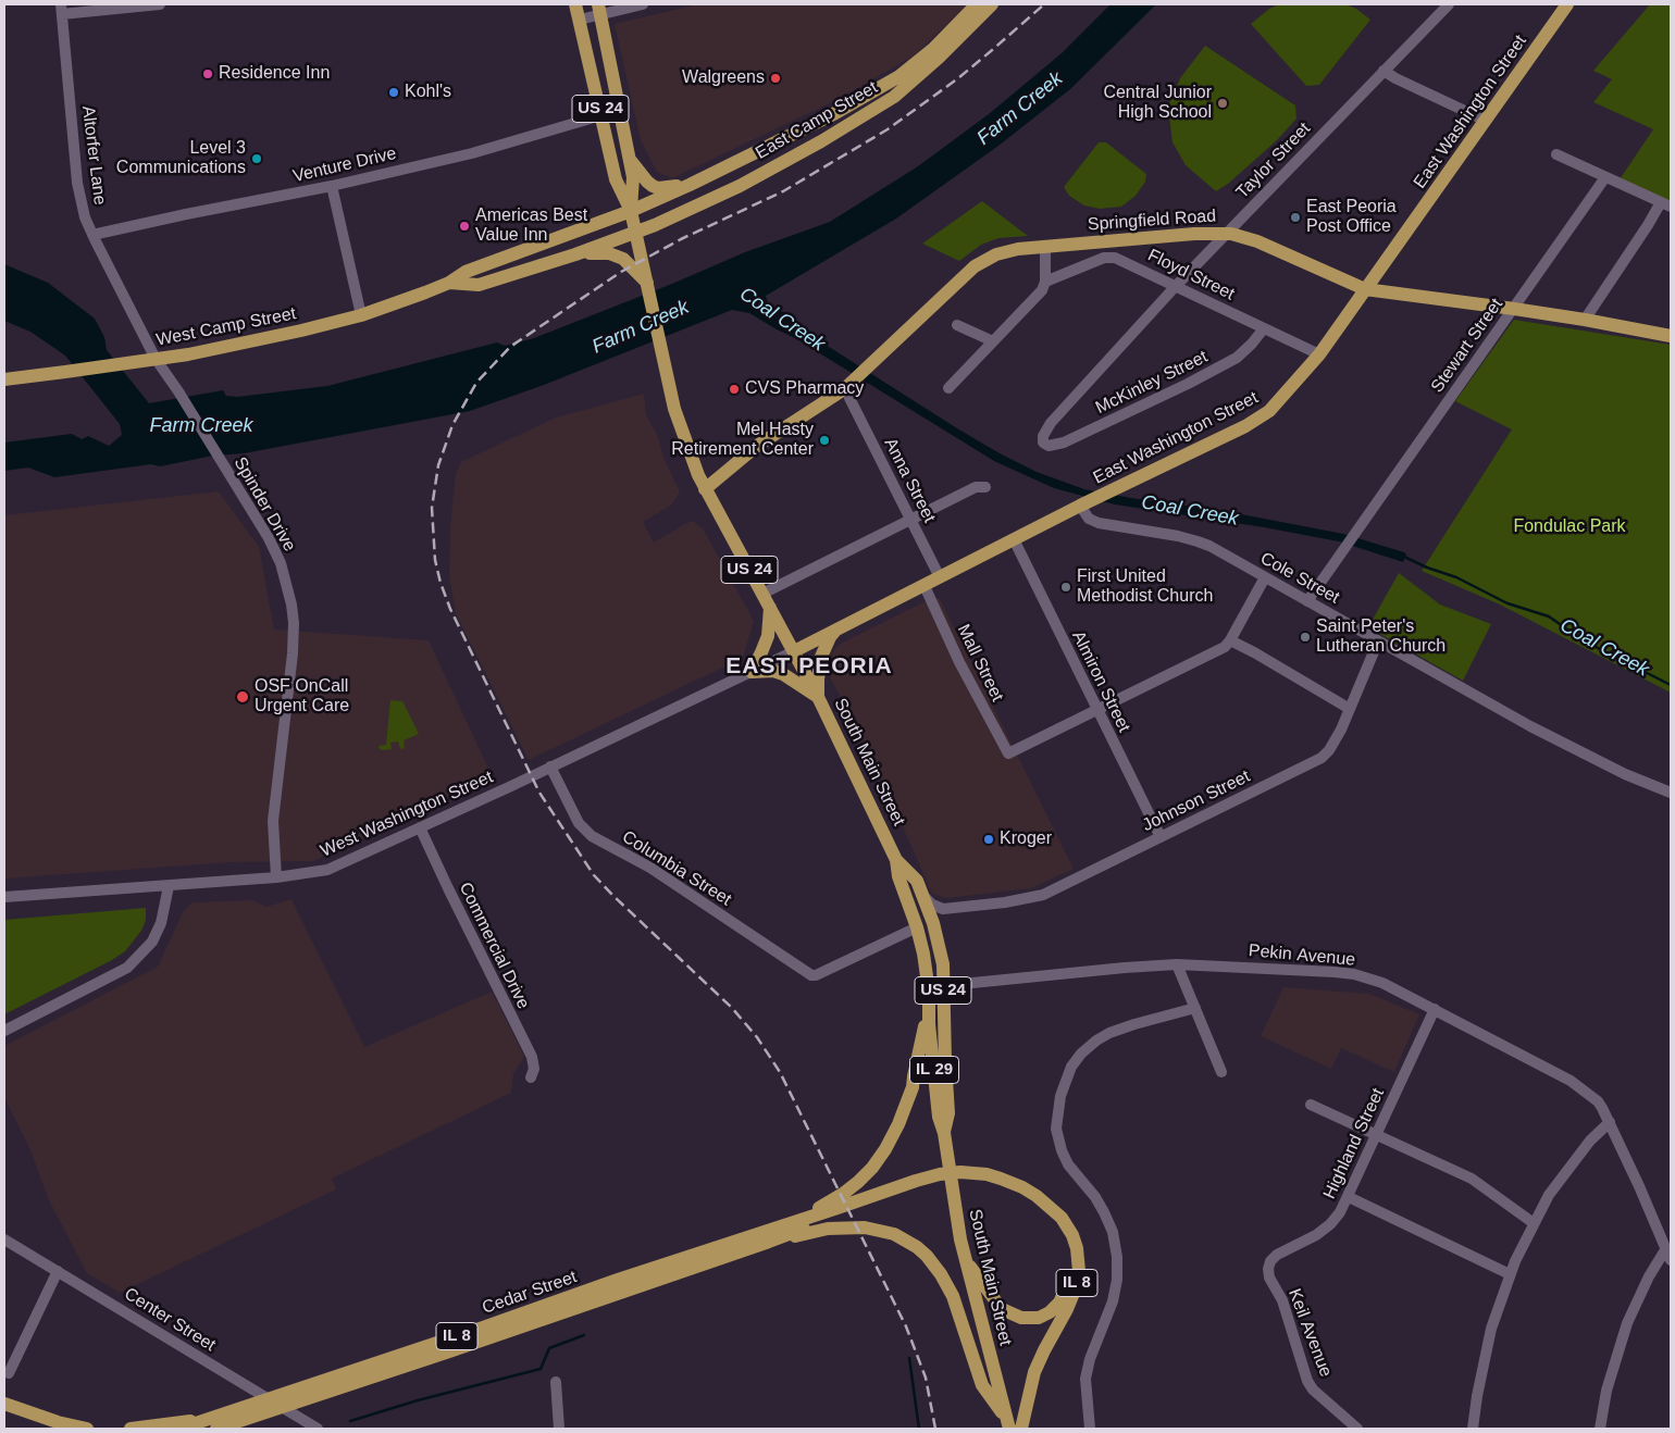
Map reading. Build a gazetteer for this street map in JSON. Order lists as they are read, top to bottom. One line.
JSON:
{"streets":{"main road":["US 24","East Washington Street","East Camp Street","Springfield Road","West Camp Street","South Main Street","IL 29","IL 8","Cedar Street"],"street":["Altorfer Lane","Taylor Street","Venture Drive","Floyd Street","Stewart Street","McKinley Street","Anna Street","Spinder Drive","Cole Street","Mall Street","Almiron Street","Johnson Street","West Washington Street","Columbia Street","Commercial Drive","Pekin Avenue","Highland Street","Center Street","Keil Avenue"]},"crossings":[["US 24","East Washington Street"],["US 24","East Camp Street"],["US 24","Venture Drive"],["US 24","Springfield Road"],["US 24","West Camp Street"],["US 24","South Main Street"],["US 24","West Washington Street"],["East Washington Street","Springfield Road"],["East Washington Street","Floyd Street"],["East Washington Street","Anna Street"],["East Washington Street","Cole Street"],["East Washington Street","Mall Street"],["East Washington Street","Almiron Street"],["East Washington Street","South Main Street"],["East Washington Street","West Washington Street"],["East Camp Street","West Camp Street"],["Altorfer Lane","Venture Drive"],["Altorfer Lane","West Camp Street"],["Altorfer Lane","Spinder Drive"],["Taylor Street","Springfield Road"],["Taylor Street","Floyd Street"],["Taylor Street","McKinley Street"],["Springfield Road","Stewart Street"],["Floyd Street","McKinley Street"],["West Camp Street","Spinder Drive"],["Stewart Street","Cole Street"],["Spinder Drive","West Washington Street"],["Cole Street","Johnson Street"],["Mall Street","Almiron Street"],["Almiron Street","Johnson Street"],["South Main Street","Johnson Street"],["South Main Street","West Washington Street"],["South Main Street","Columbia Street"],["South Main Street","Pekin Avenue"],["South Main Street","IL 8"],["West Washington Street","Columbia Street"],["West Washington Street","Commercial Drive"],["Pekin Avenue","Highland Street"],["Highland Street","Keil Avenue"],["IL 8","Cedar Street"]],"districts":["EAST PEORIA"],"water":["Farm Creek","Coal Creek"],"parks":["Fondulac Park"],"places":["Residence Inn","Walgreens","Kohl's","Central Junior High School","Level 3 Communications","East Peoria Post Office","Americas Best Value Inn","CVS Pharmacy","Mel Hasty Retirement Center","First United Methodist Church","Saint Peter's Lutheran Church","OSF OnCall Urgent Care","Kroger"]}
